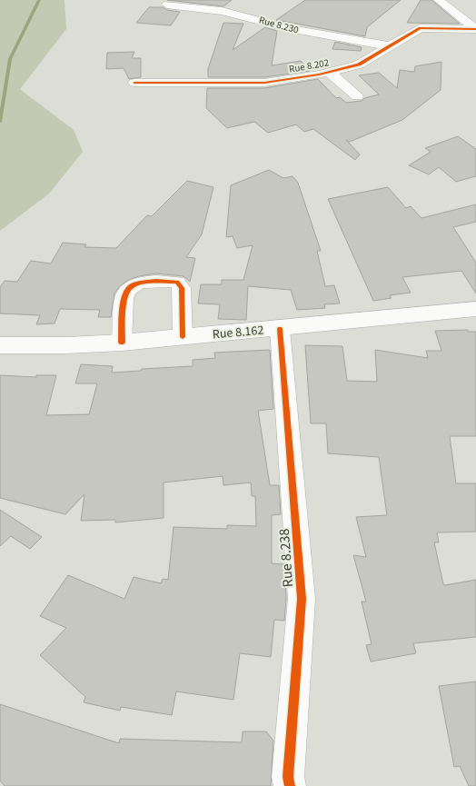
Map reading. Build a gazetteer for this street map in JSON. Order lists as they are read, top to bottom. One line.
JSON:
{"streets":{"highway":["Rue 8.162"],"street":["Rue 8.230","Rue 8.202","Rue 8.238"]},"crossings":[["Rue 8.230","Rue 8.202"],["Rue 8.162","Rue 8.238"]]}
